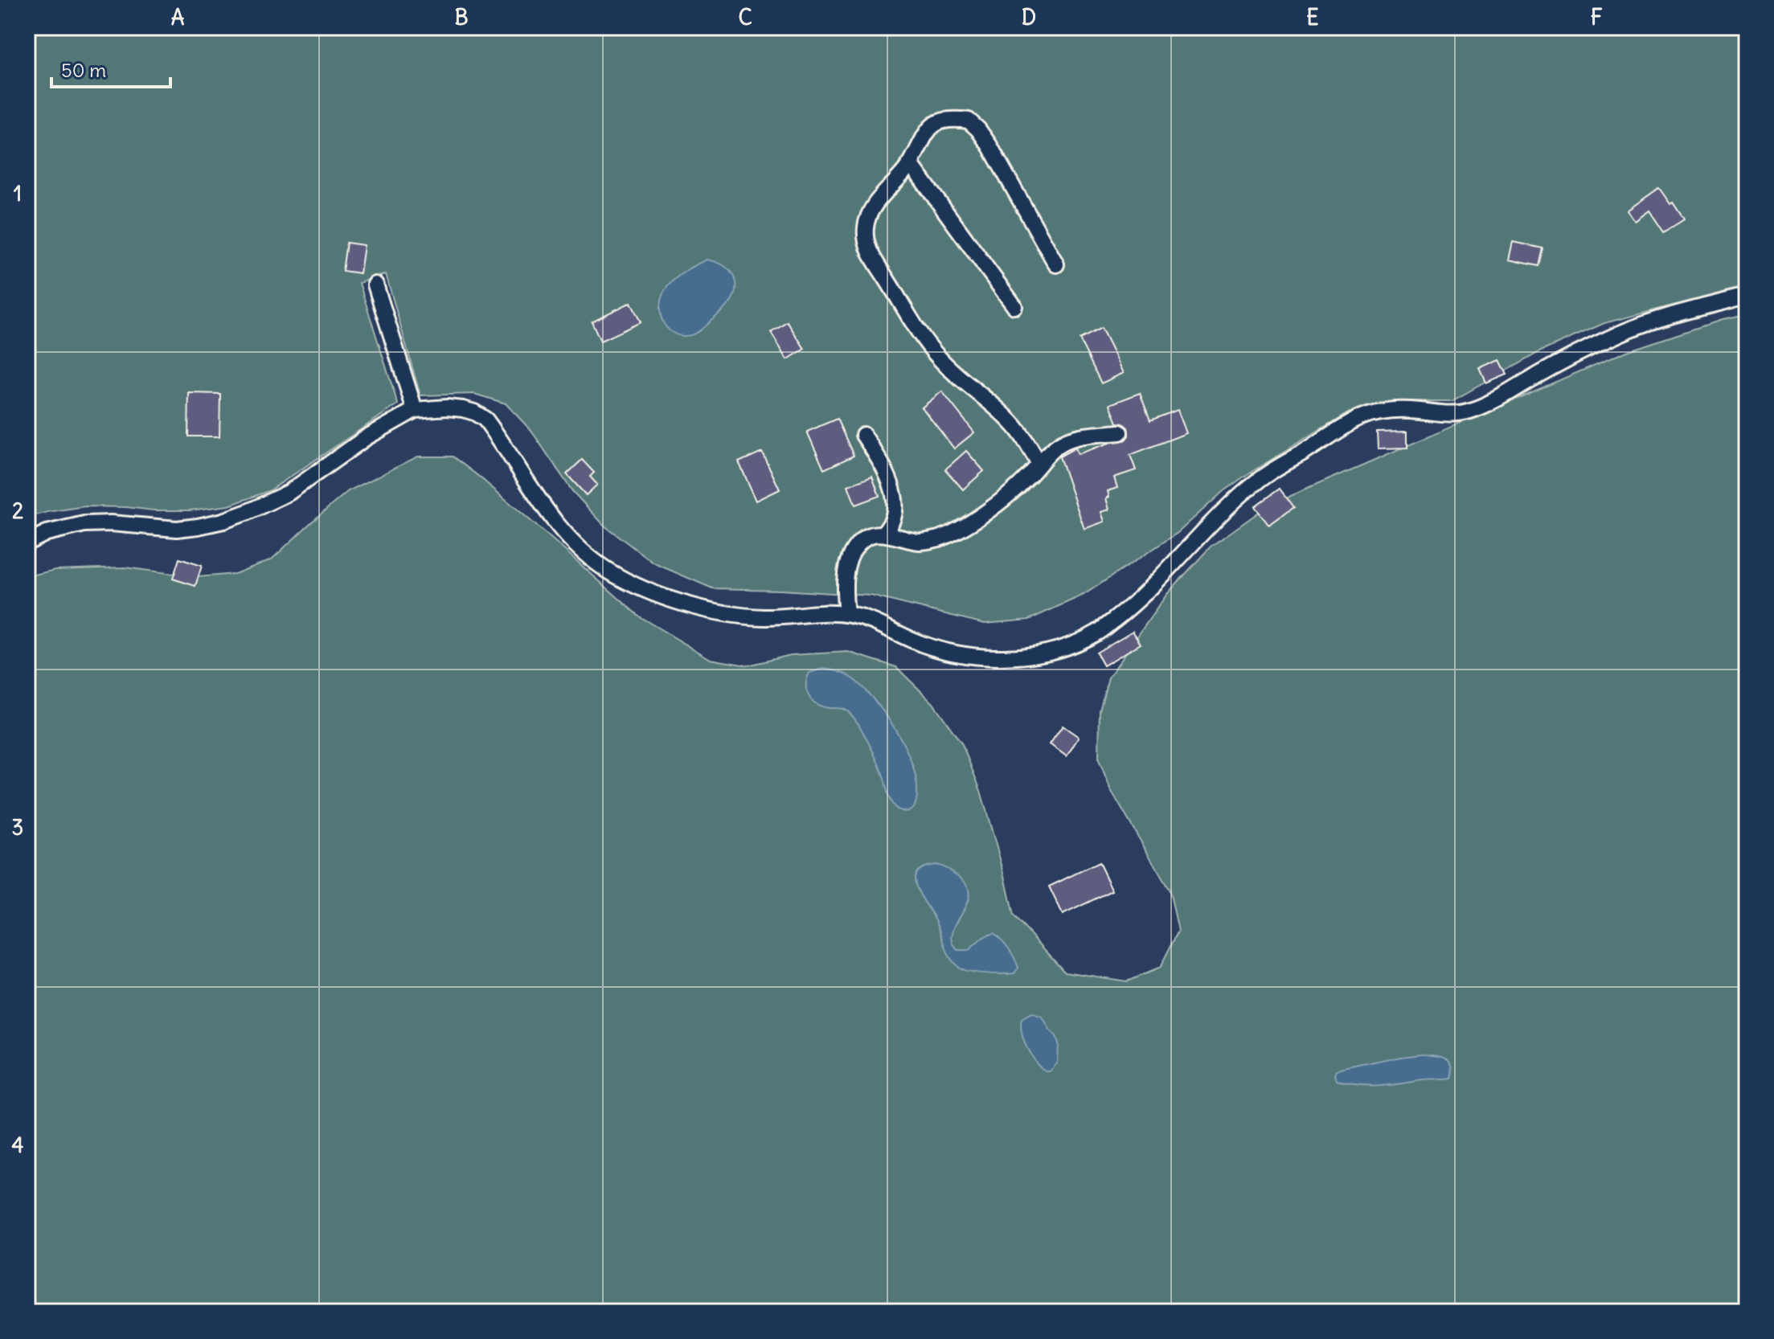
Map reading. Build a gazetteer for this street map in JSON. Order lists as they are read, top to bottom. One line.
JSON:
{"scale_bar":"50 m","grid":{"columns":["A","B","C","D","E","F"],"rows":["1","2","3","4"]}}
